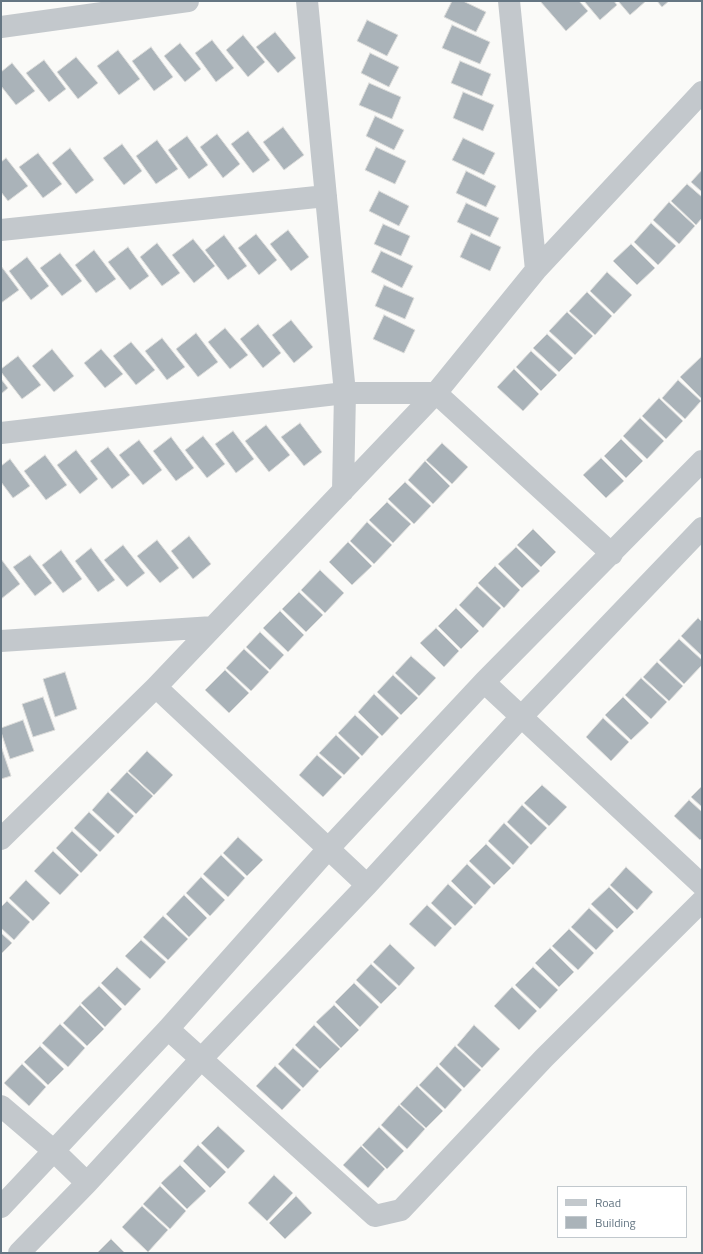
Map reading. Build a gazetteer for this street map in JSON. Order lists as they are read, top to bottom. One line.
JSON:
{"legend":["Road","Building"]}
